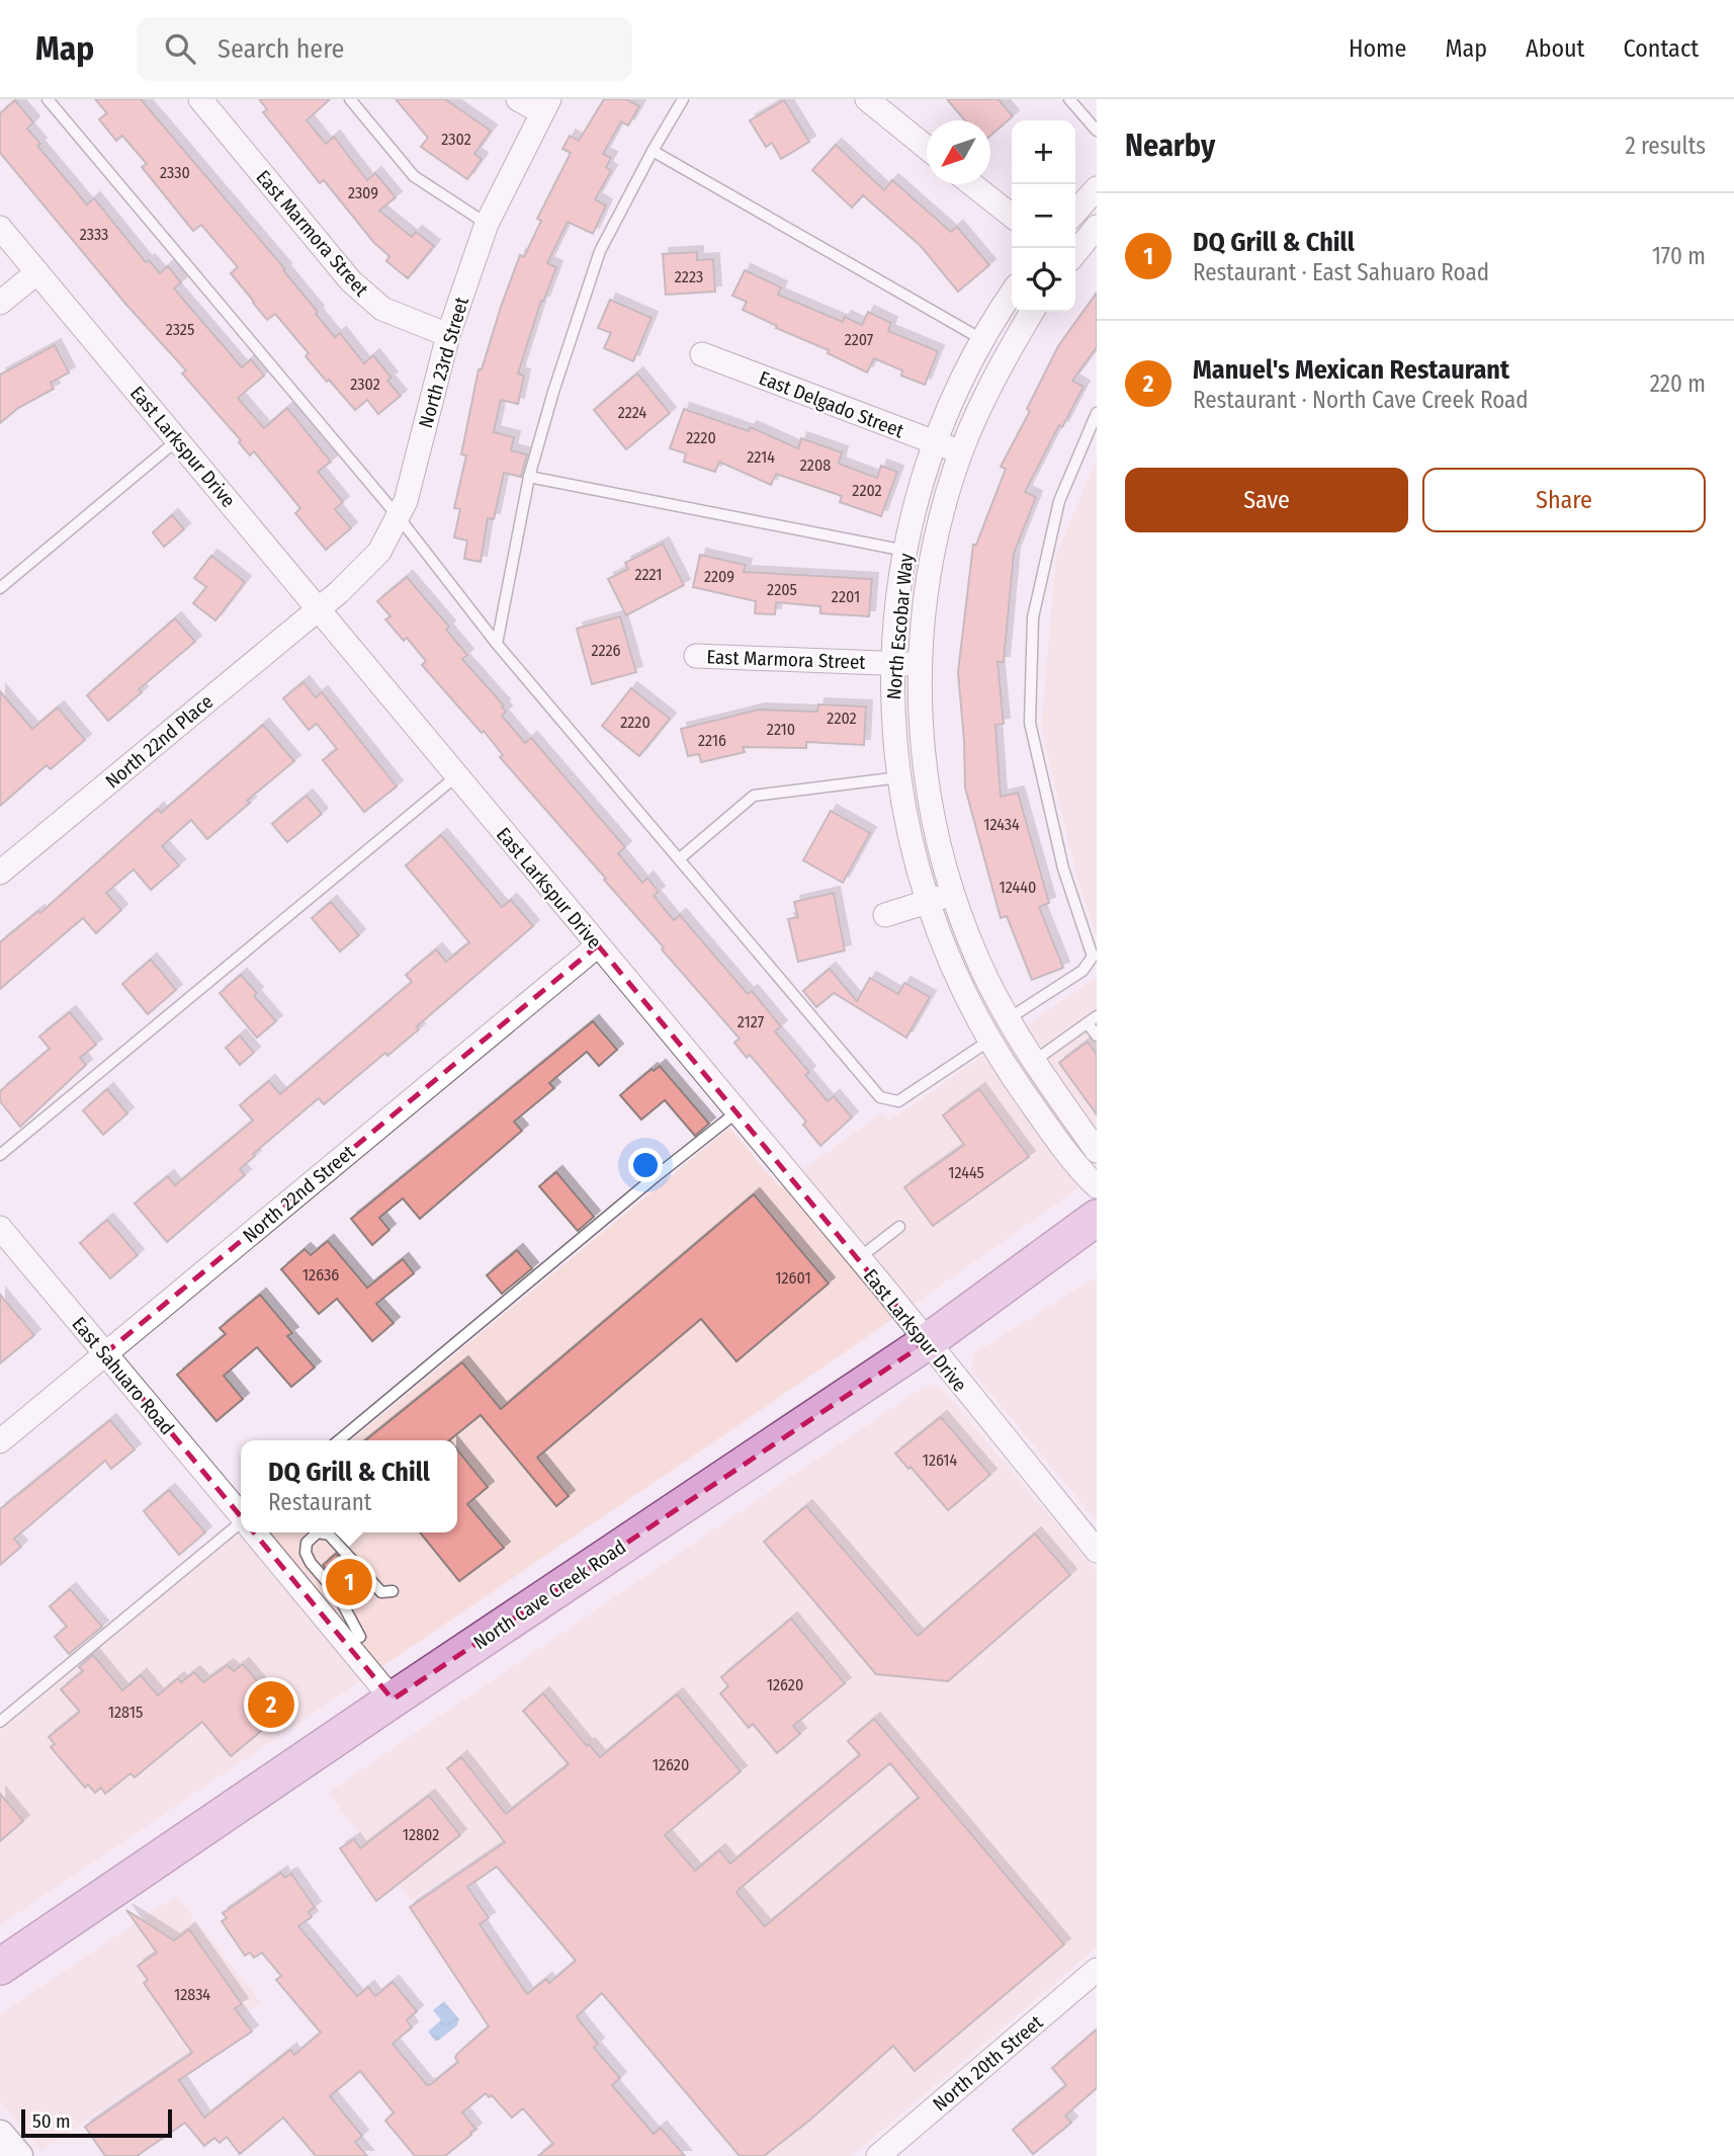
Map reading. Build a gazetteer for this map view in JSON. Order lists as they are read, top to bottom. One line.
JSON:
{"streets":{"main road":["North Cave Creek Road"],"street":["East Marmora Street","North 23rd Street","East Delgado Street","East Larkspur Drive","North Escobar Way","North 22nd Place","North 22nd Street","East Sahuaro Road","North 20th Street"]},"crossings":[["East Marmora Street","North 23rd Street"],["East Marmora Street","North Escobar Way"],["North 23rd Street","East Larkspur Drive"],["North 23rd Street","North 22nd Place"],["East Delgado Street","North Escobar Way"],["East Larkspur Drive","North 22nd Place"],["East Larkspur Drive","North 22nd Street"],["East Larkspur Drive","North Cave Creek Road"],["North 22nd Street","East Sahuaro Road"],["East Sahuaro Road","North Cave Creek Road"]],"house_numbers":["2302","2330","2309","2333","2223","2325","2207","2302","2224","2220","2214","2208","2202","2221","2209","2205","2201","2226","2202","2220","2210","2216","12434","12440","2127","12445","12636","12601","12614","12620","12815","12620","12802","12834"],"scale_bar":"50 m","north":"bottom left","page":{"header":"Map","search":"Search here","nav":["Home","Map","About","Contact"],"heading":["Nearby","2 results"],"map_buttons":["+","−"],"list":[{"mark":"1","name":"DQ Grill & Chill","note":"Restaurant · East Sahuaro Road","value":"170 m"},{"mark":"2","name":"Manuel's Mexican Restaurant","note":"Restaurant · North Cave Creek Road","value":"220 m"}],"buttons":["Save","Share"],"popup":["DQ Grill & Chill","Restaurant"],"pins":["1","2"],"scale":"50 m"}}
